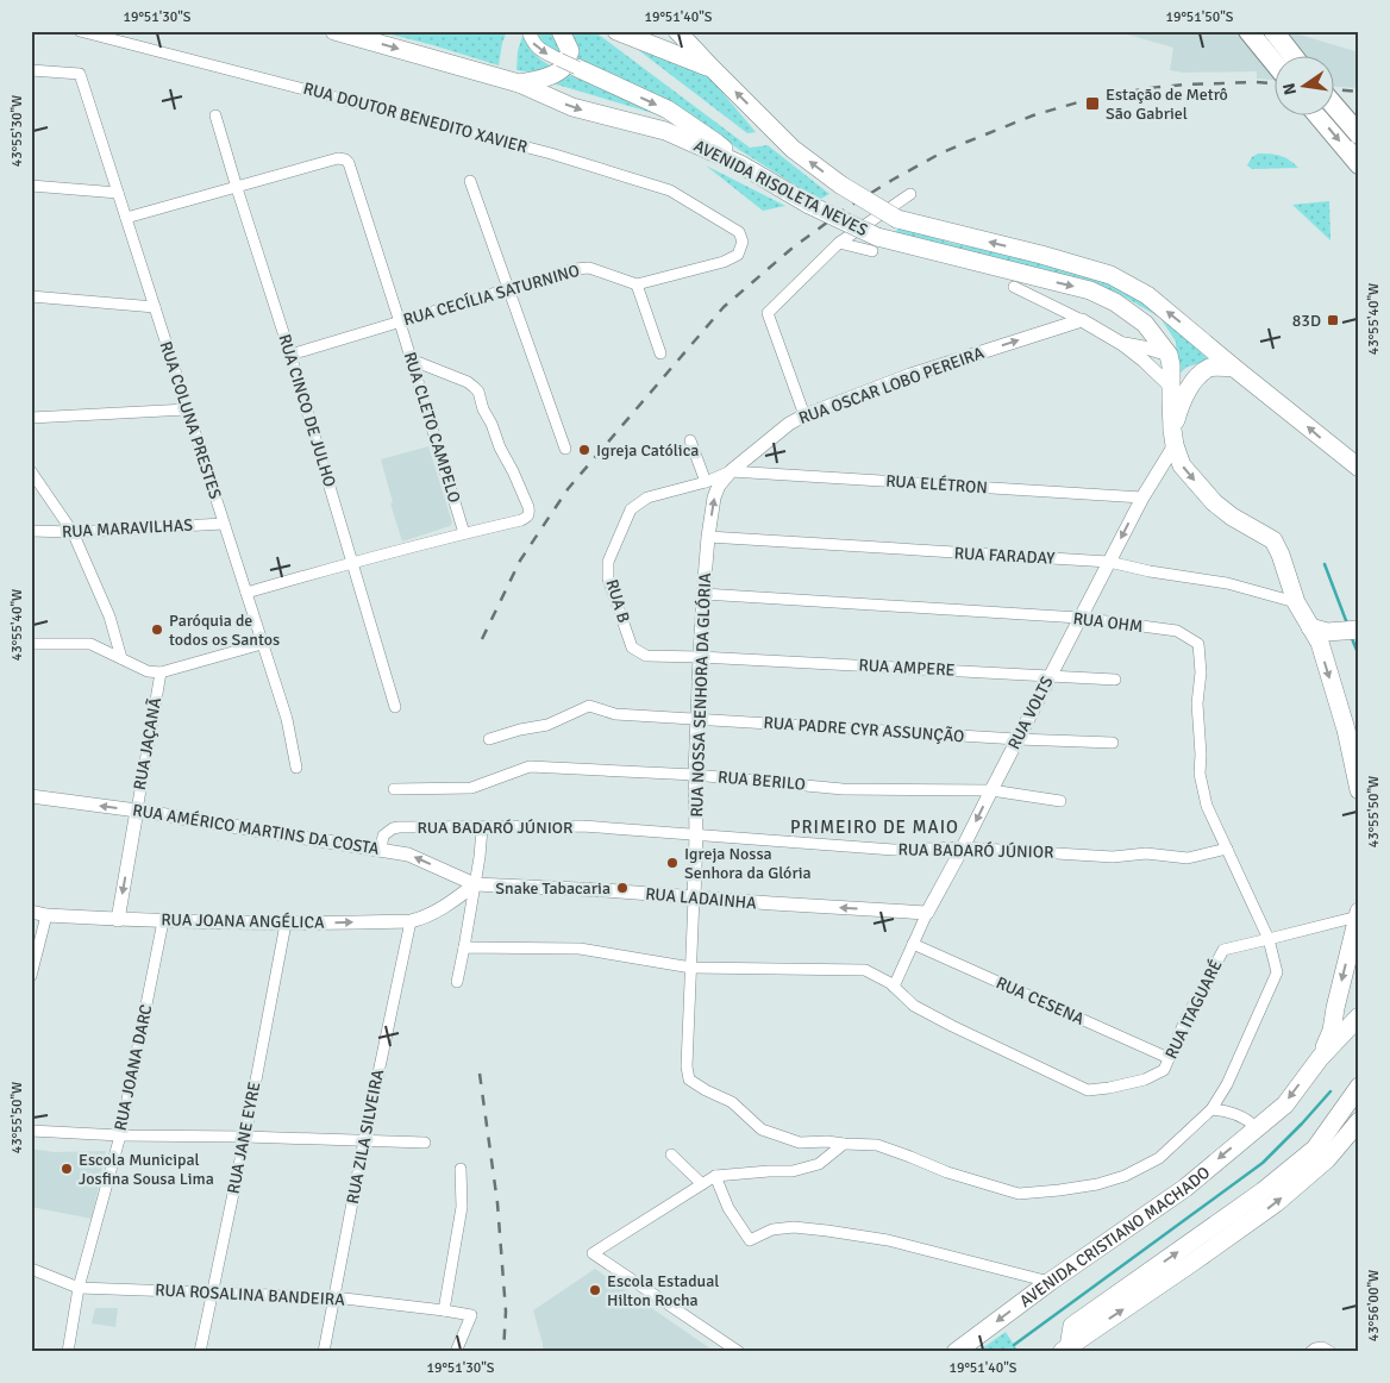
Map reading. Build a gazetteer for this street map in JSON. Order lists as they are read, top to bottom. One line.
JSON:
{"streets":{"highway":["AVENIDA RISOLETA NEVES","AVENIDA CRISTIANO MACHADO"],"street":["RUA DOUTOR BENEDITO XAVIER","RUA CECÍLIA SATURNINO","RUA OSCAR LOBO PEREIRA","RUA CINCO DE JULHO","RUA COLUNA PRESTES","RUA CLETO CAMPELO","RUA ELÉTRON","RUA MARAVILHAS","RUA FARADAY","RUA B","RUA OHM","RUA AMPERE","RUA NOSSA SENHORA DA GLÓRIA","RUA VOLTS","RUA PADRE CYR ASSUNÇÃO","RUA JAÇANÃ","RUA BERILO","RUA BADARÓ JÚNIOR","RUA AMÉRICO MARTINS DA COSTA","RUA LADAINHA","RUA JOANA ANGÉLICA","RUA CESENA","RUA ITAGUARÉ","RUA JOANA DARC","RUA ZILA SILVEIRA","RUA JANE EYRE","RUA ROSALINA BANDEIRA"]},"crossings":[["RUA DOUTOR BENEDITO XAVIER","RUA CECÍLIA SATURNINO"],["RUA CECÍLIA SATURNINO","RUA CINCO DE JULHO"],["RUA CECÍLIA SATURNINO","RUA CLETO CAMPELO"],["RUA OSCAR LOBO PEREIRA","RUA ELÉTRON"],["RUA OSCAR LOBO PEREIRA","RUA B"],["RUA OSCAR LOBO PEREIRA","RUA NOSSA SENHORA DA GLÓRIA"],["RUA CINCO DE JULHO","RUA CLETO CAMPELO"],["RUA COLUNA PRESTES","RUA MARAVILHAS"],["RUA ELÉTRON","RUA NOSSA SENHORA DA GLÓRIA"],["RUA ELÉTRON","RUA VOLTS"],["RUA FARADAY","RUA NOSSA SENHORA DA GLÓRIA"],["RUA FARADAY","RUA VOLTS"],["RUA B","RUA AMPERE"],["RUA B","RUA NOSSA SENHORA DA GLÓRIA"],["RUA OHM","RUA NOSSA SENHORA DA GLÓRIA"],["RUA OHM","RUA VOLTS"],["RUA OHM","RUA BADARÓ JÚNIOR"],["RUA OHM","RUA ITAGUARÉ"],["RUA AMPERE","RUA NOSSA SENHORA DA GLÓRIA"],["RUA AMPERE","RUA VOLTS"],["RUA NOSSA SENHORA DA GLÓRIA","RUA PADRE CYR ASSUNÇÃO"],["RUA NOSSA SENHORA DA GLÓRIA","RUA BERILO"],["RUA NOSSA SENHORA DA GLÓRIA","RUA BADARÓ JÚNIOR"],["RUA NOSSA SENHORA DA GLÓRIA","RUA LADAINHA"],["RUA VOLTS","RUA PADRE CYR ASSUNÇÃO"],["RUA VOLTS","RUA BERILO"],["RUA VOLTS","RUA BADARÓ JÚNIOR"],["RUA VOLTS","RUA LADAINHA"],["RUA VOLTS","RUA CESENA"],["RUA VOLTS","RUA ITAGUARÉ"],["RUA JAÇANÃ","RUA AMÉRICO MARTINS DA COSTA"],["RUA JAÇANÃ","RUA JOANA ANGÉLICA"],["RUA BADARÓ JÚNIOR","RUA AMÉRICO MARTINS DA COSTA"],["RUA AMÉRICO MARTINS DA COSTA","RUA LADAINHA"],["RUA AMÉRICO MARTINS DA COSTA","RUA JOANA ANGÉLICA"],["RUA LADAINHA","RUA JOANA ANGÉLICA"],["RUA JOANA ANGÉLICA","RUA JOANA DARC"],["RUA JOANA ANGÉLICA","RUA ZILA SILVEIRA"],["RUA JOANA ANGÉLICA","RUA JANE EYRE"],["RUA CESENA","RUA ITAGUARÉ"],["RUA JOANA DARC","RUA ROSALINA BANDEIRA"],["RUA ZILA SILVEIRA","RUA ROSALINA BANDEIRA"],["RUA JANE EYRE","RUA ROSALINA BANDEIRA"]],"one_way":["RUA OSCAR LOBO PEREIRA","RUA JAÇANÃ","RUA AMÉRICO MARTINS DA COSTA"],"districts":["PRIMEIRO DE MAIO"],"places":{"transit":["Estação de Metrô São Gabriel","83D"],"other":["Igreja Católica","Paróquia de todos os Santos","Igreja Nossa Senhora da Glória","Snake Tabacaria","Escola Municipal Josfina Sousa Lima","Escola Estadual Hilton Rocha"]},"north":"left","coordinates":["19°51'30\"S","19°51'40\"S","19°51'50\"S","43°55'30\"W","43°55'40\"W","43°55'50\"W","43°56'00\"W"]}
